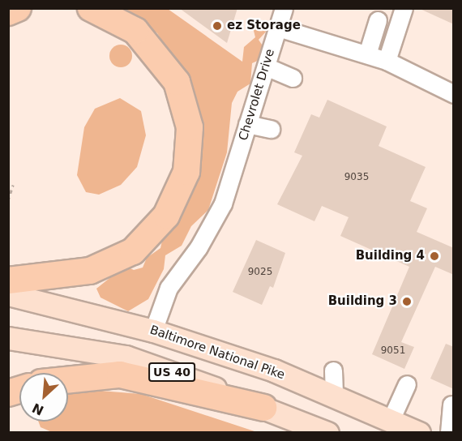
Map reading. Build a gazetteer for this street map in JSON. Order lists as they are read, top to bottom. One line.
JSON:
{"streets":{"main road":["Baltimore National Pike","US 40"],"street":["Chevrolet Drive"]},"crossings":[["Chevrolet Drive","Baltimore National Pike"]],"places":["ez Storage","Building 4","Building 3"],"house_numbers":["9035","9025","9051"],"north":"bottom left"}
